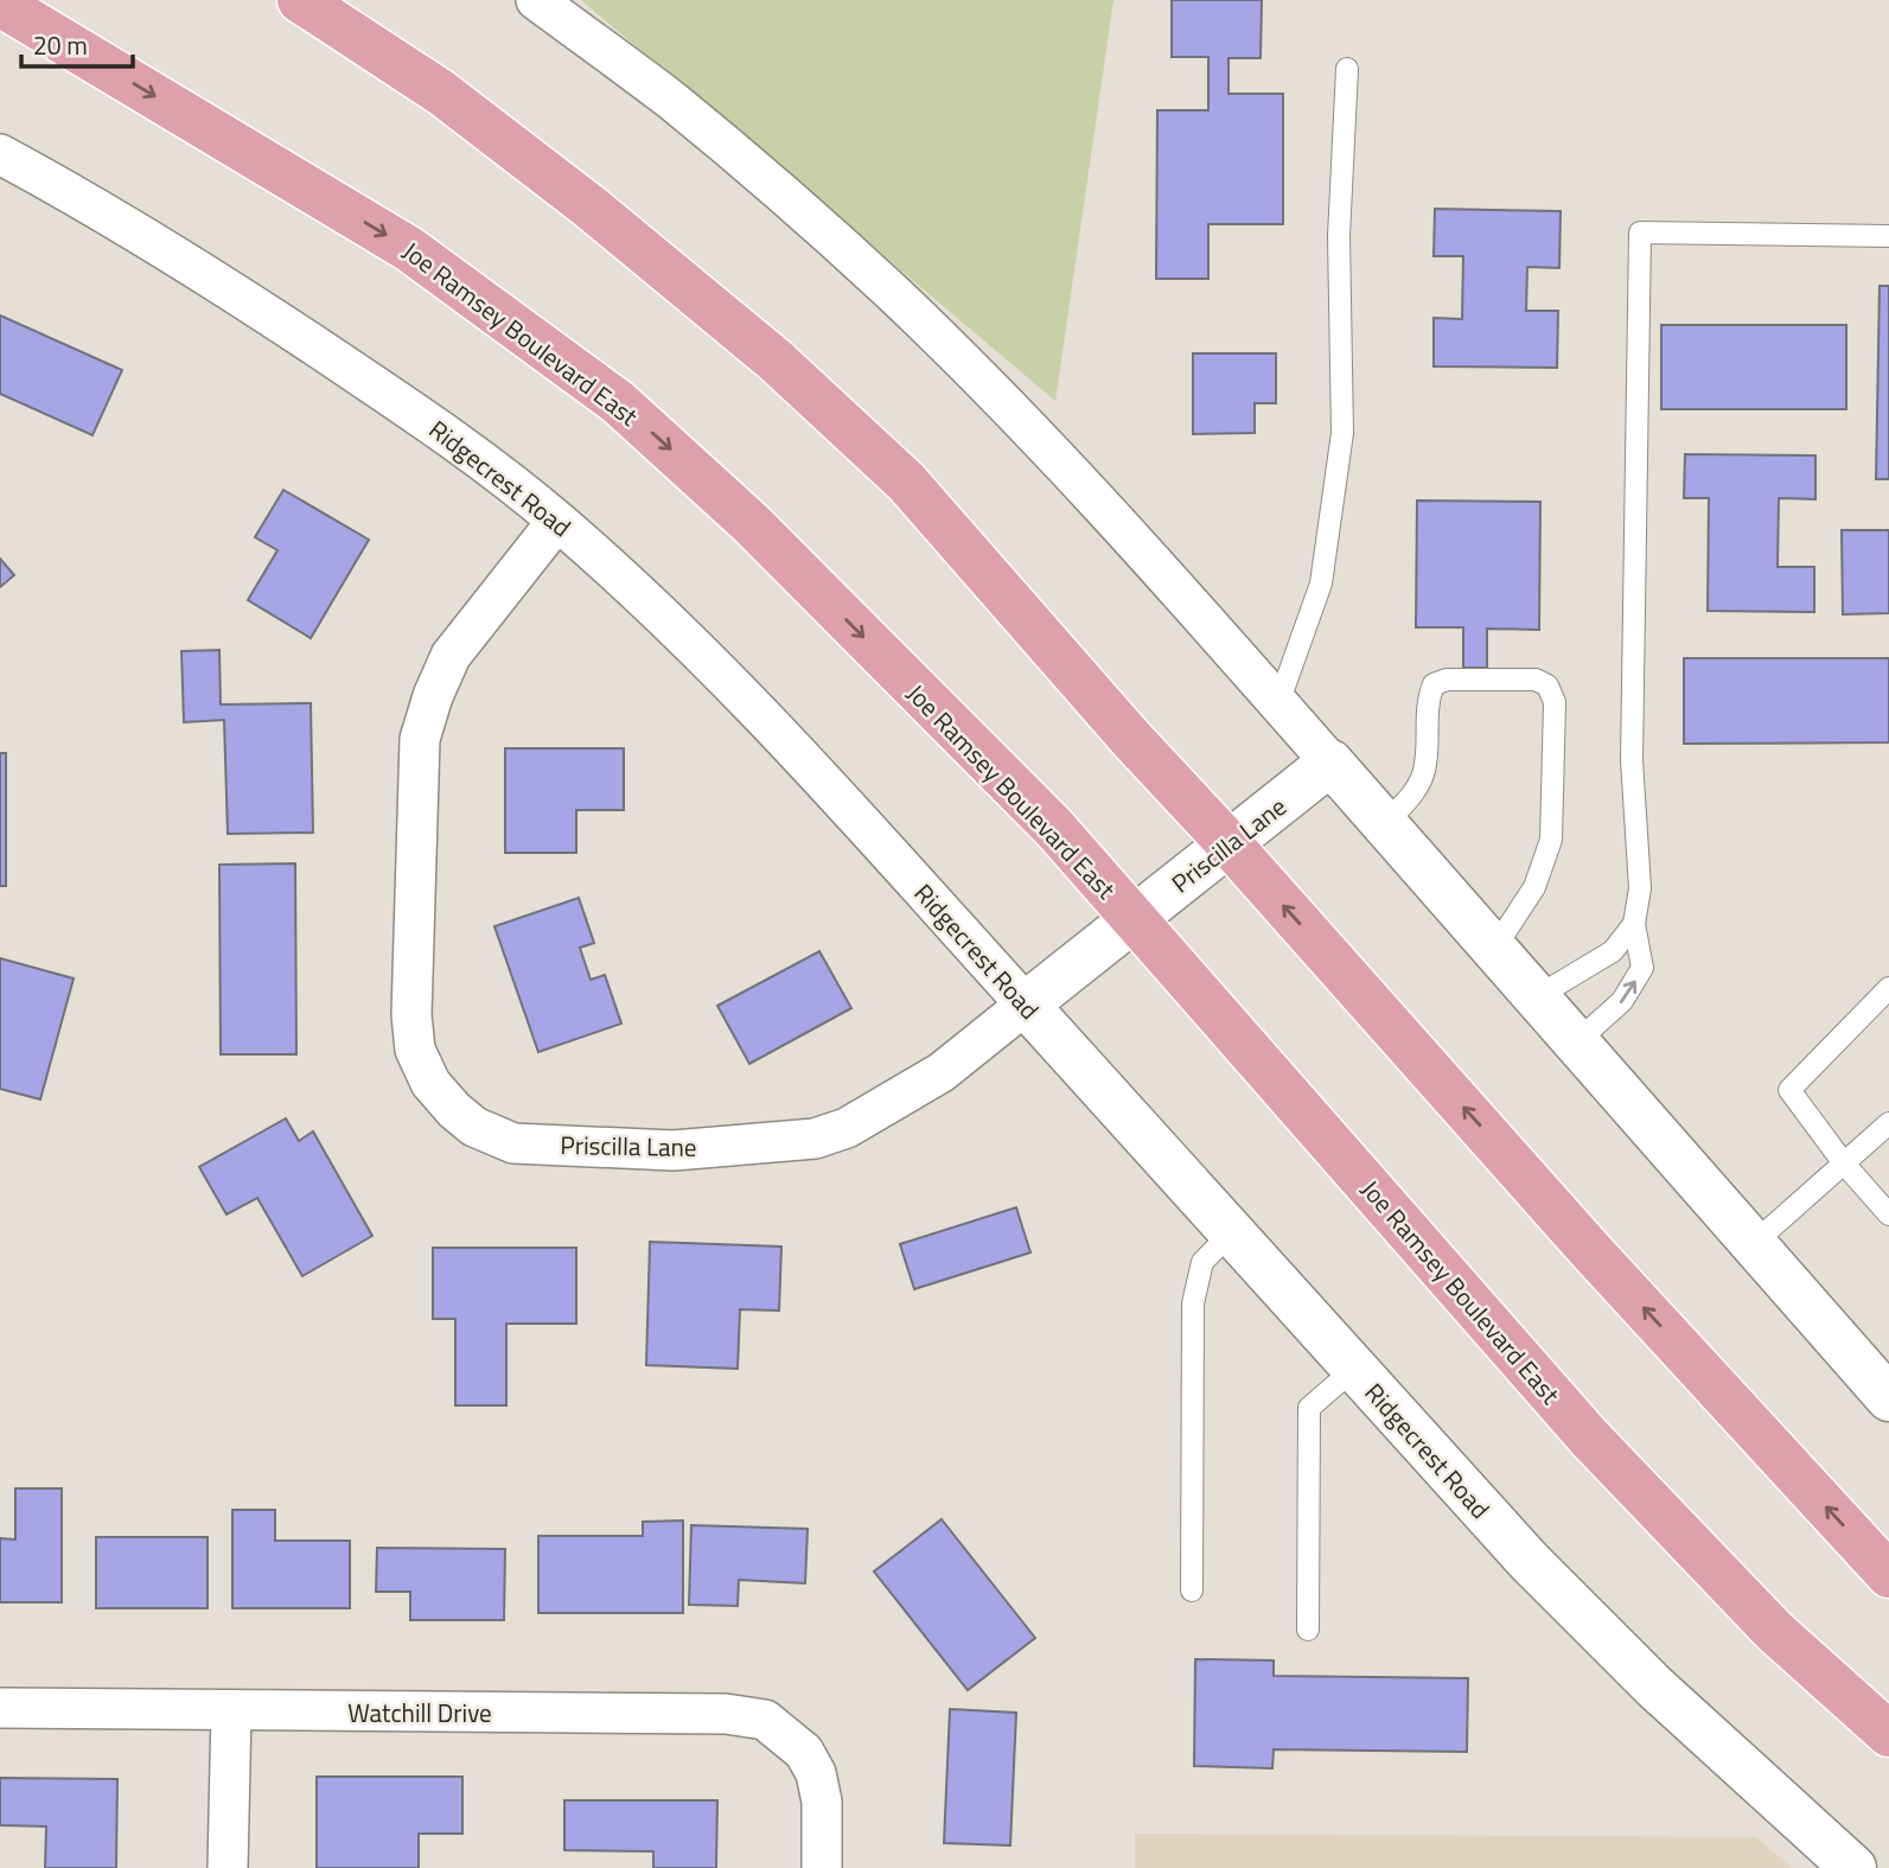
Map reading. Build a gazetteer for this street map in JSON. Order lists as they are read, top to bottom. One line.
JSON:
{"streets":{"highway":["Joe Ramsey Boulevard East"],"street":["Ridgecrest Road","Priscilla Lane","Watchill Drive"]},"crossings":[["Joe Ramsey Boulevard East","Priscilla Lane"],["Ridgecrest Road","Priscilla Lane"]],"scale_bar":"20 m"}
